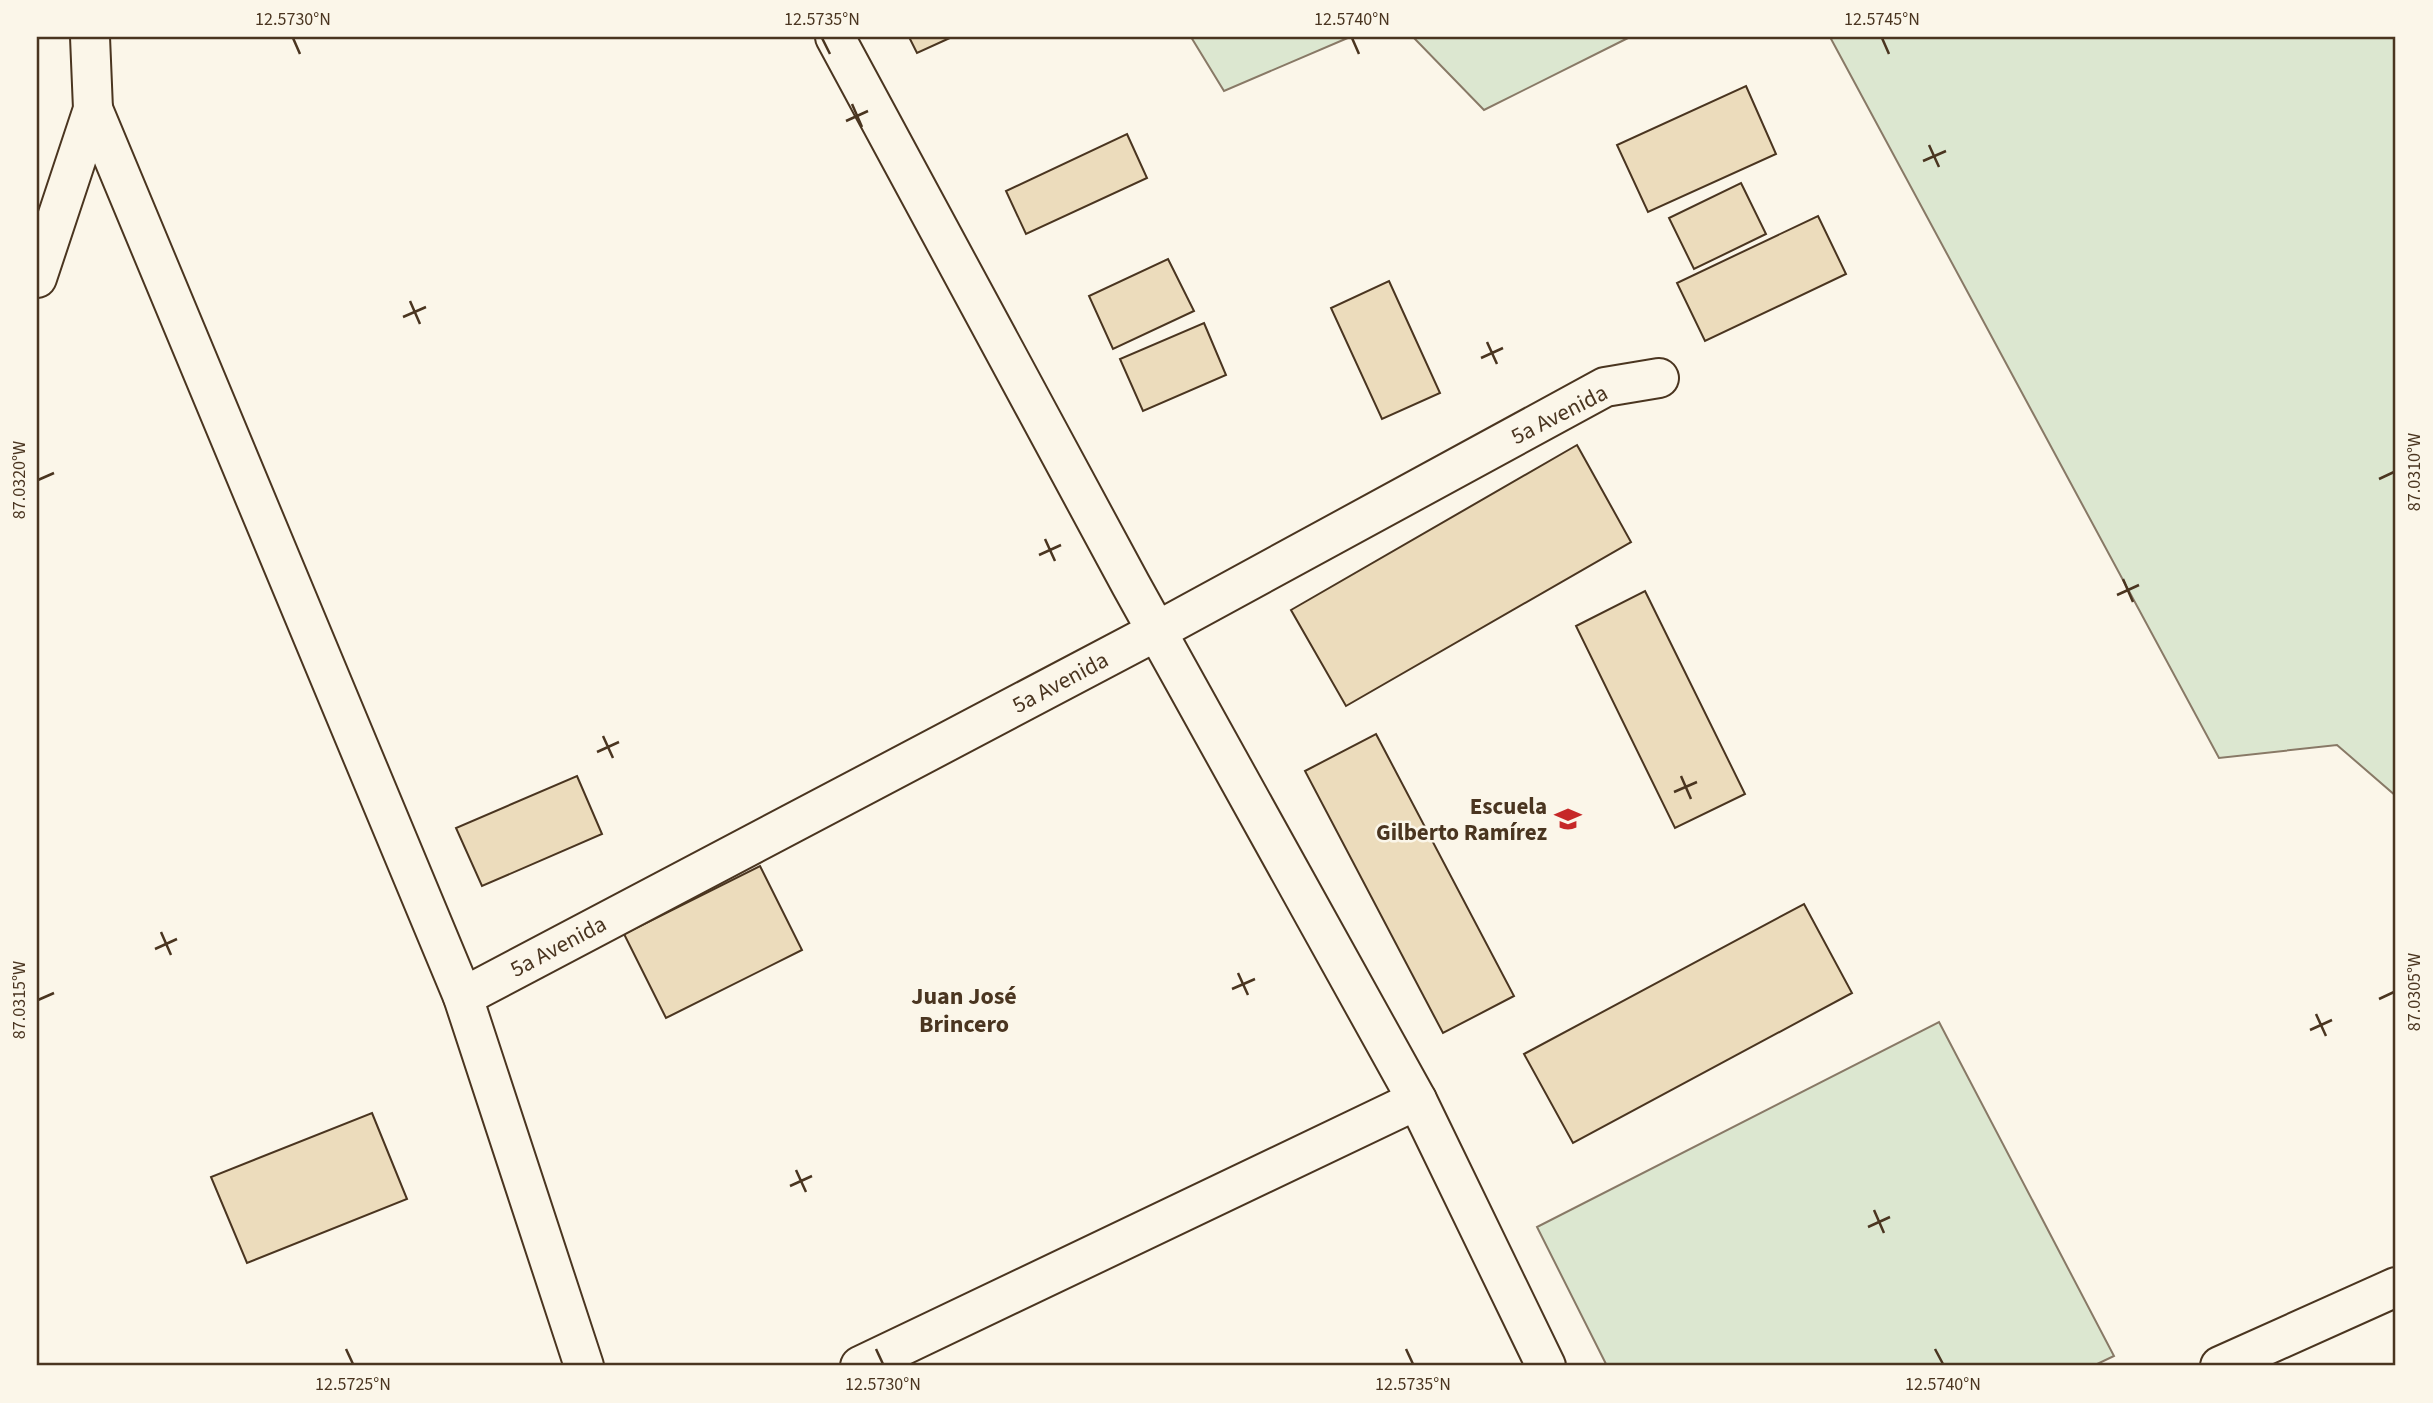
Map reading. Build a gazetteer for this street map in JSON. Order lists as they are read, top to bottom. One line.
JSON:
{"streets":{"street":["5a Avenida"]},"districts":["Juan José Brincero"],"places":{"school or university":["Escuela Gilberto Ramírez"]},"coordinates":["12.5730°N","12.5735°N","12.5740°N","12.5745°N","87.0310°W","87.0320°W","87.0305°W","87.0315°W","12.5725°N"]}
